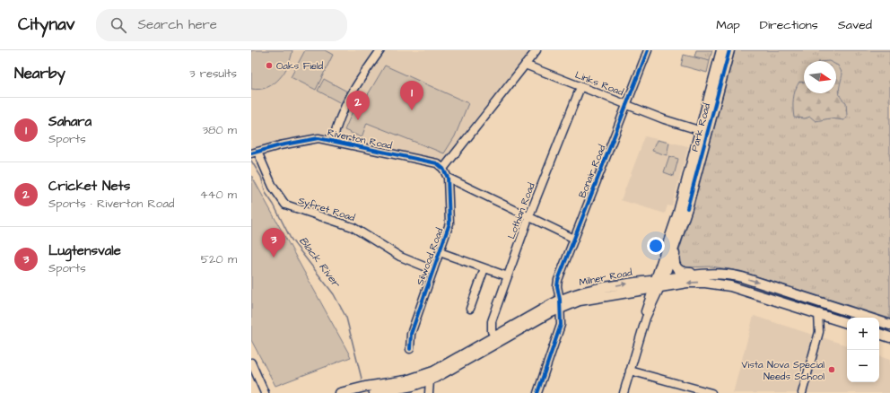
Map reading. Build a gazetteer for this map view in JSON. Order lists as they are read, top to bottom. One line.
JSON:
{"streets":{"main road":["Park Road","Milner Road"],"street":["Links Road","Riverton Road","Bonair Road","Syfret Road","Lothian Road","Silwood Road"]},"crossings":[["Links Road","Park Road"],["Links Road","Bonair Road"],["Links Road","Lothian Road"],["Park Road","Milner Road"],["Riverton Road","Syfret Road"],["Riverton Road","Silwood Road"],["Bonair Road","Milner Road"],["Syfret Road","Silwood Road"],["Lothian Road","Milner Road"]],"water":["Black River"],"places":["Oaks Field","Vista Nova Special Needs School"],"north":"right","page":{"header":"Citynav","search":"Search here","nav":["Map","Directions","Saved"],"heading":["Nearby","3 results"],"pins":["1","2","3"],"list":[{"mark":"1","name":"Sahara","note":"Sports","value":"380 m"},{"mark":"2","name":"Cricket Nets","note":"Sports · Riverton Road","value":"440 m"},{"mark":"3","name":"Lugtensvale","note":"Sports","value":"520 m"}],"map_buttons":["+","−"]}}
